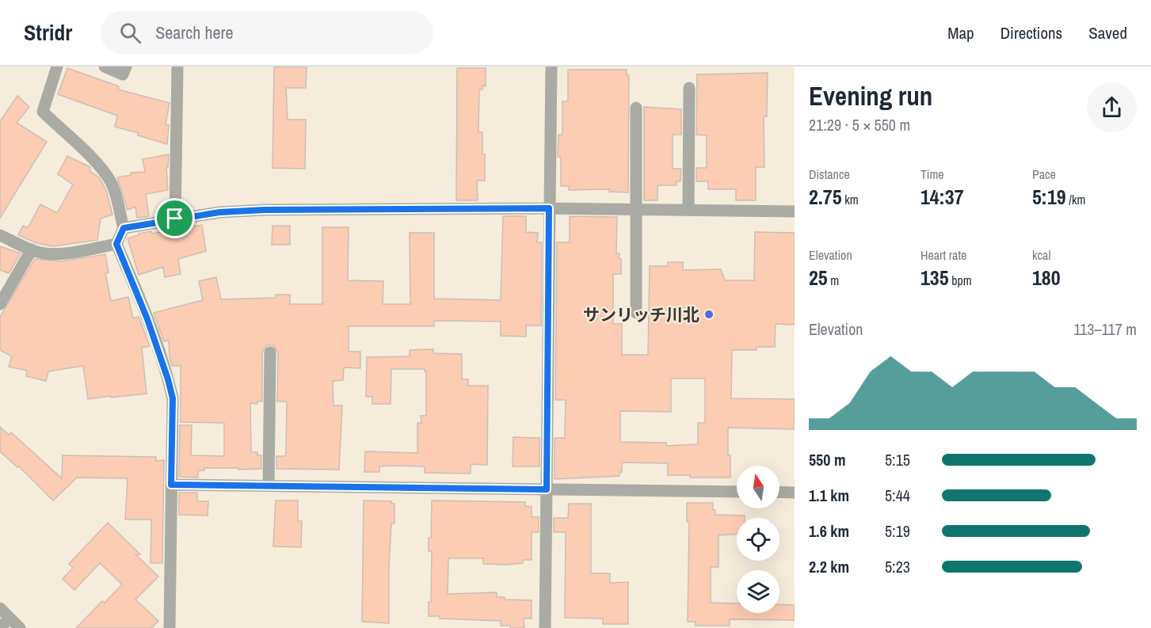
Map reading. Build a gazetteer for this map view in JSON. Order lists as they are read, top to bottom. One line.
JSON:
{"places":["サンリッチ川北"],"north":"top","page":{"header":"Stridr","search":"Search here","nav":["Map","Directions","Saved"],"heading":["Evening run","21:29 · 5 × 550 m"],"stats":[["Distance","2.75 km"],["Time","14:37"],["Pace","5:19 /km"],["Elevation","25 m"],["Heart rate","135 bpm"],["kcal","180"]],"chart":["Elevation","113–117 m"],"list":[{"name":"550 m","note":"5:15"},{"name":"1.1 km","note":"5:44"},{"name":"1.6 km","note":"5:19"},{"name":"2.2 km","note":"5:23"}]}}
